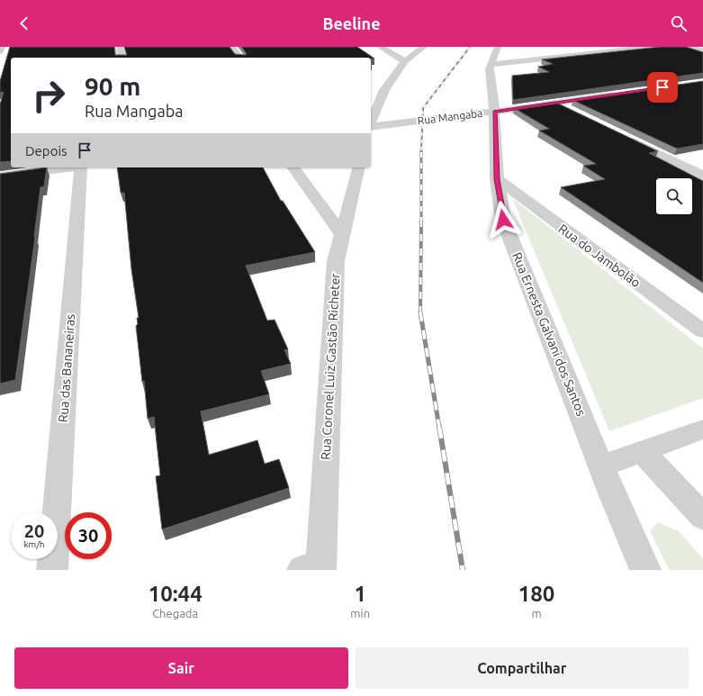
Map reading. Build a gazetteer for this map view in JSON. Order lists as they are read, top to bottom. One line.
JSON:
{"streets":{"street":["Rua Mangaba","Rua do Jambolão","Rua Ernesta Galvani dos Santos","Rua Coronel Luiz Gastão Richeter","Rua das Bananeiras"]},"crossings":[["Rua Mangaba","Rua Ernesta Galvani dos Santos"],["Rua do Jambolão","Rua Ernesta Galvani dos Santos"]],"page":{"header":"Beeline","turn":["90 m","Rua Mangaba"],"then":"Depois","speed":"20 km/h","limit":"30","eta":["10:44","Chegada","1","min","180","m"],"buttons":["Sair","Compartilhar"]}}
